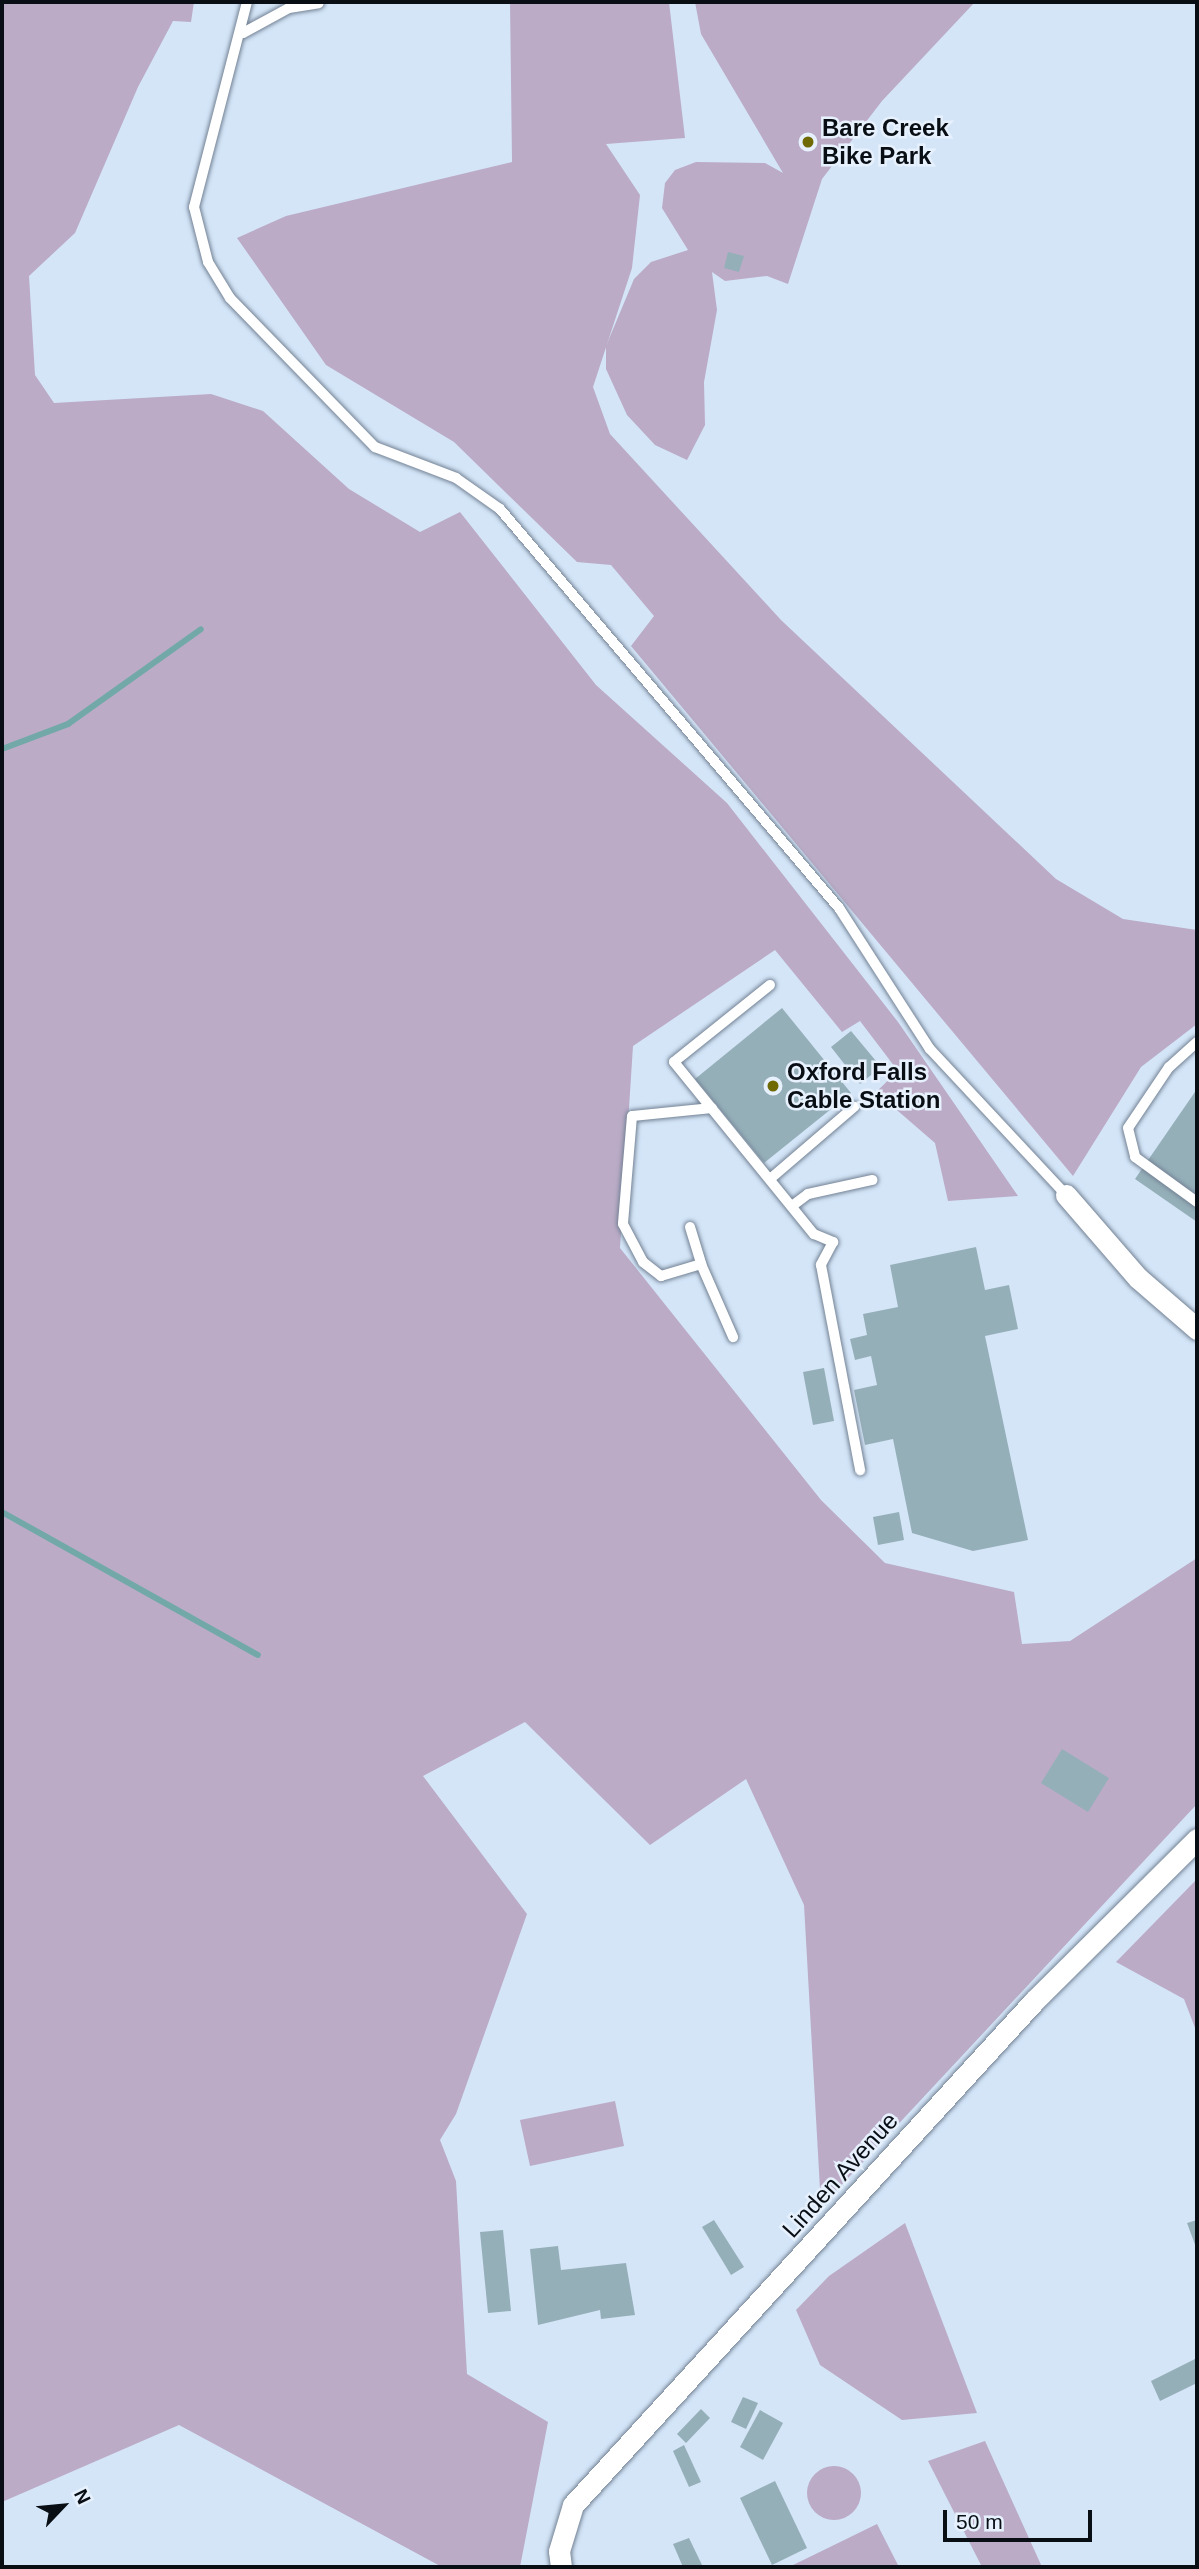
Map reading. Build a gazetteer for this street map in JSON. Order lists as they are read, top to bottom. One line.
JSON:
{"streets":{"street":["Linden Avenue"]},"places":["Bare Creek Bike Park","Oxford Falls Cable Station"],"scale_bar":"50 m","north":"top right"}
